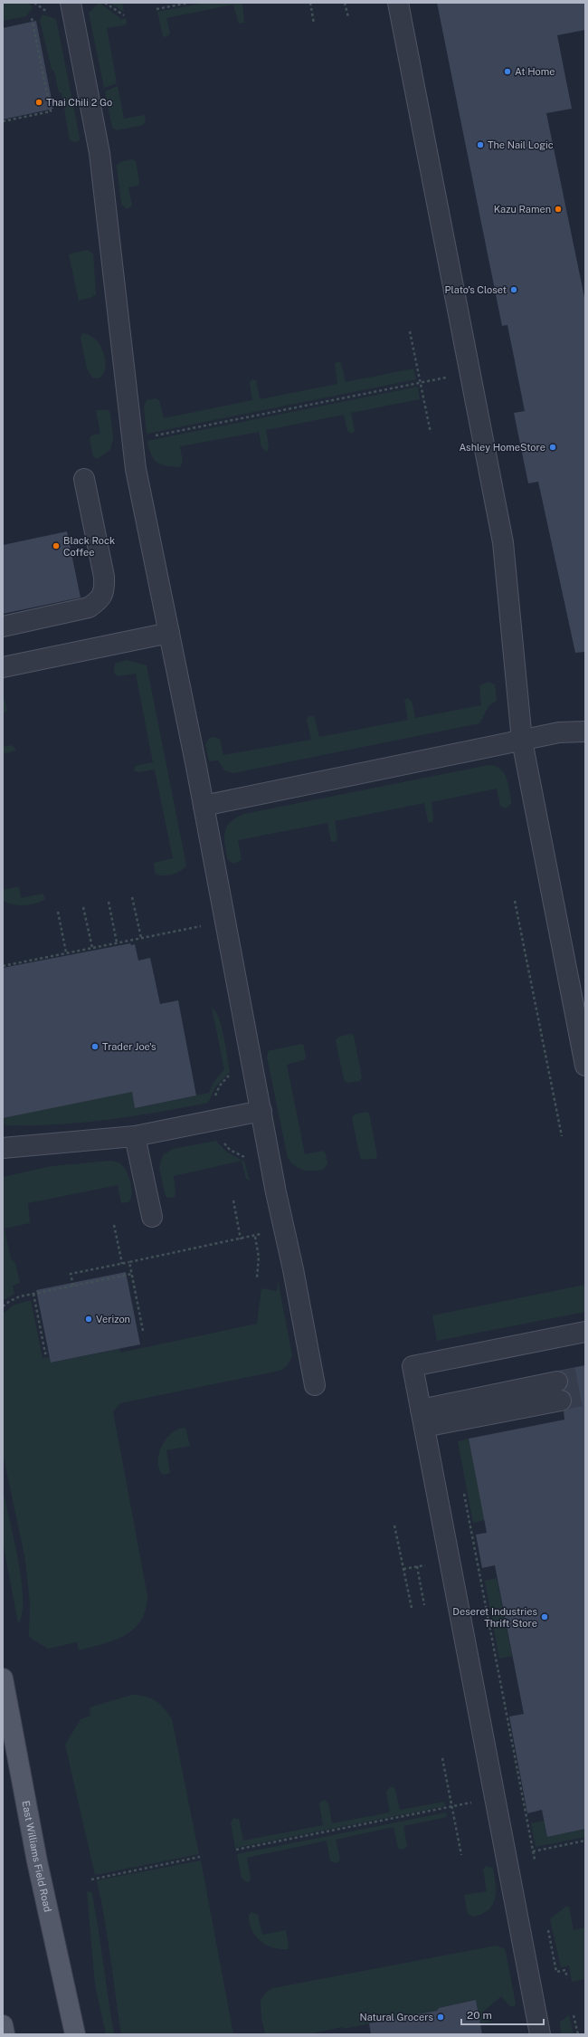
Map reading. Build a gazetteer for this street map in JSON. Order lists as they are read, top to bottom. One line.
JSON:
{"streets":{"main road":["East Williams Field Road"]},"places":["At Home","Thai Chili 2 Go","The Nail Logic","Kazu Ramen","Plato's Closet","Ashley HomeStore","Black Rock Coffee","Trader Joe's","Verizon","Deseret Industries Thrift Store","Natural Grocers"],"scale_bar":"20 m"}
